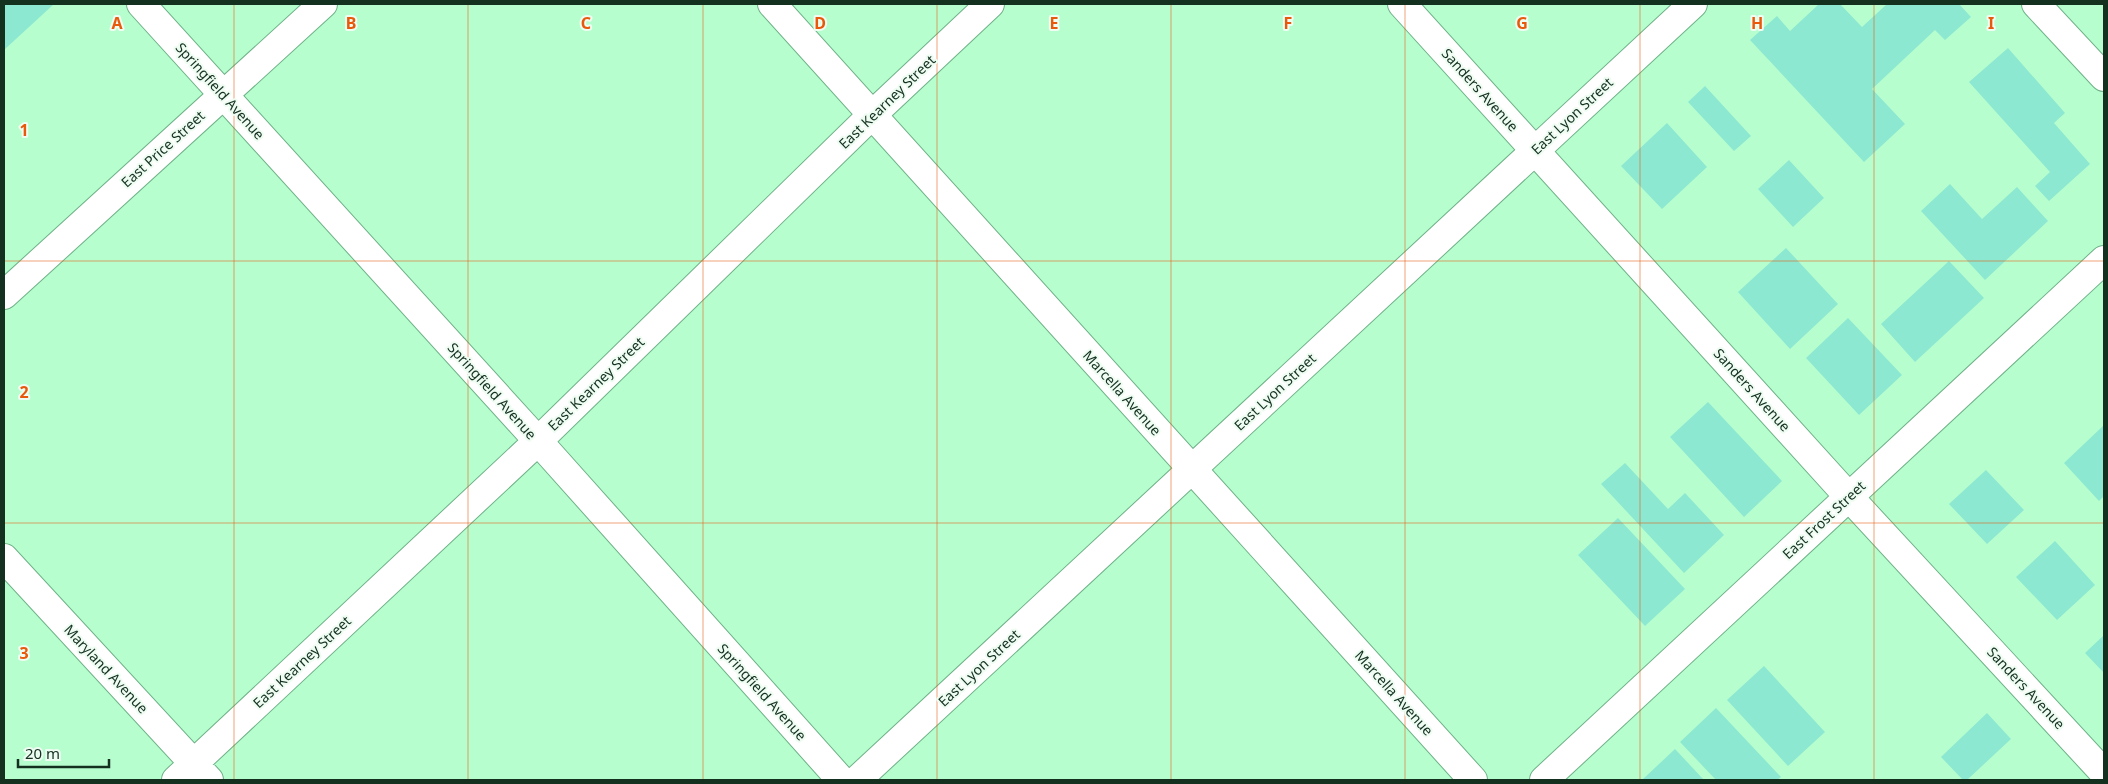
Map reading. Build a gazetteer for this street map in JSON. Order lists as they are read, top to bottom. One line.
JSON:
{"streets":{"street":["Sanders Avenue","Springfield Avenue","East Kearney Street","East Lyon Street","East Price Street","Marcella Avenue","East Frost Street","Maryland Avenue"]},"crossings":[["Sanders Avenue","East Lyon Street"],["Sanders Avenue","East Frost Street"],["Springfield Avenue","East Kearney Street"],["Springfield Avenue","East Price Street"],["East Kearney Street","Marcella Avenue"],["East Kearney Street","Maryland Avenue"],["East Lyon Street","Marcella Avenue"]],"scale_bar":"20 m","grid":{"columns":["A","B","C","D","E","F","G","H","I"],"rows":["1","2","3"]}}
